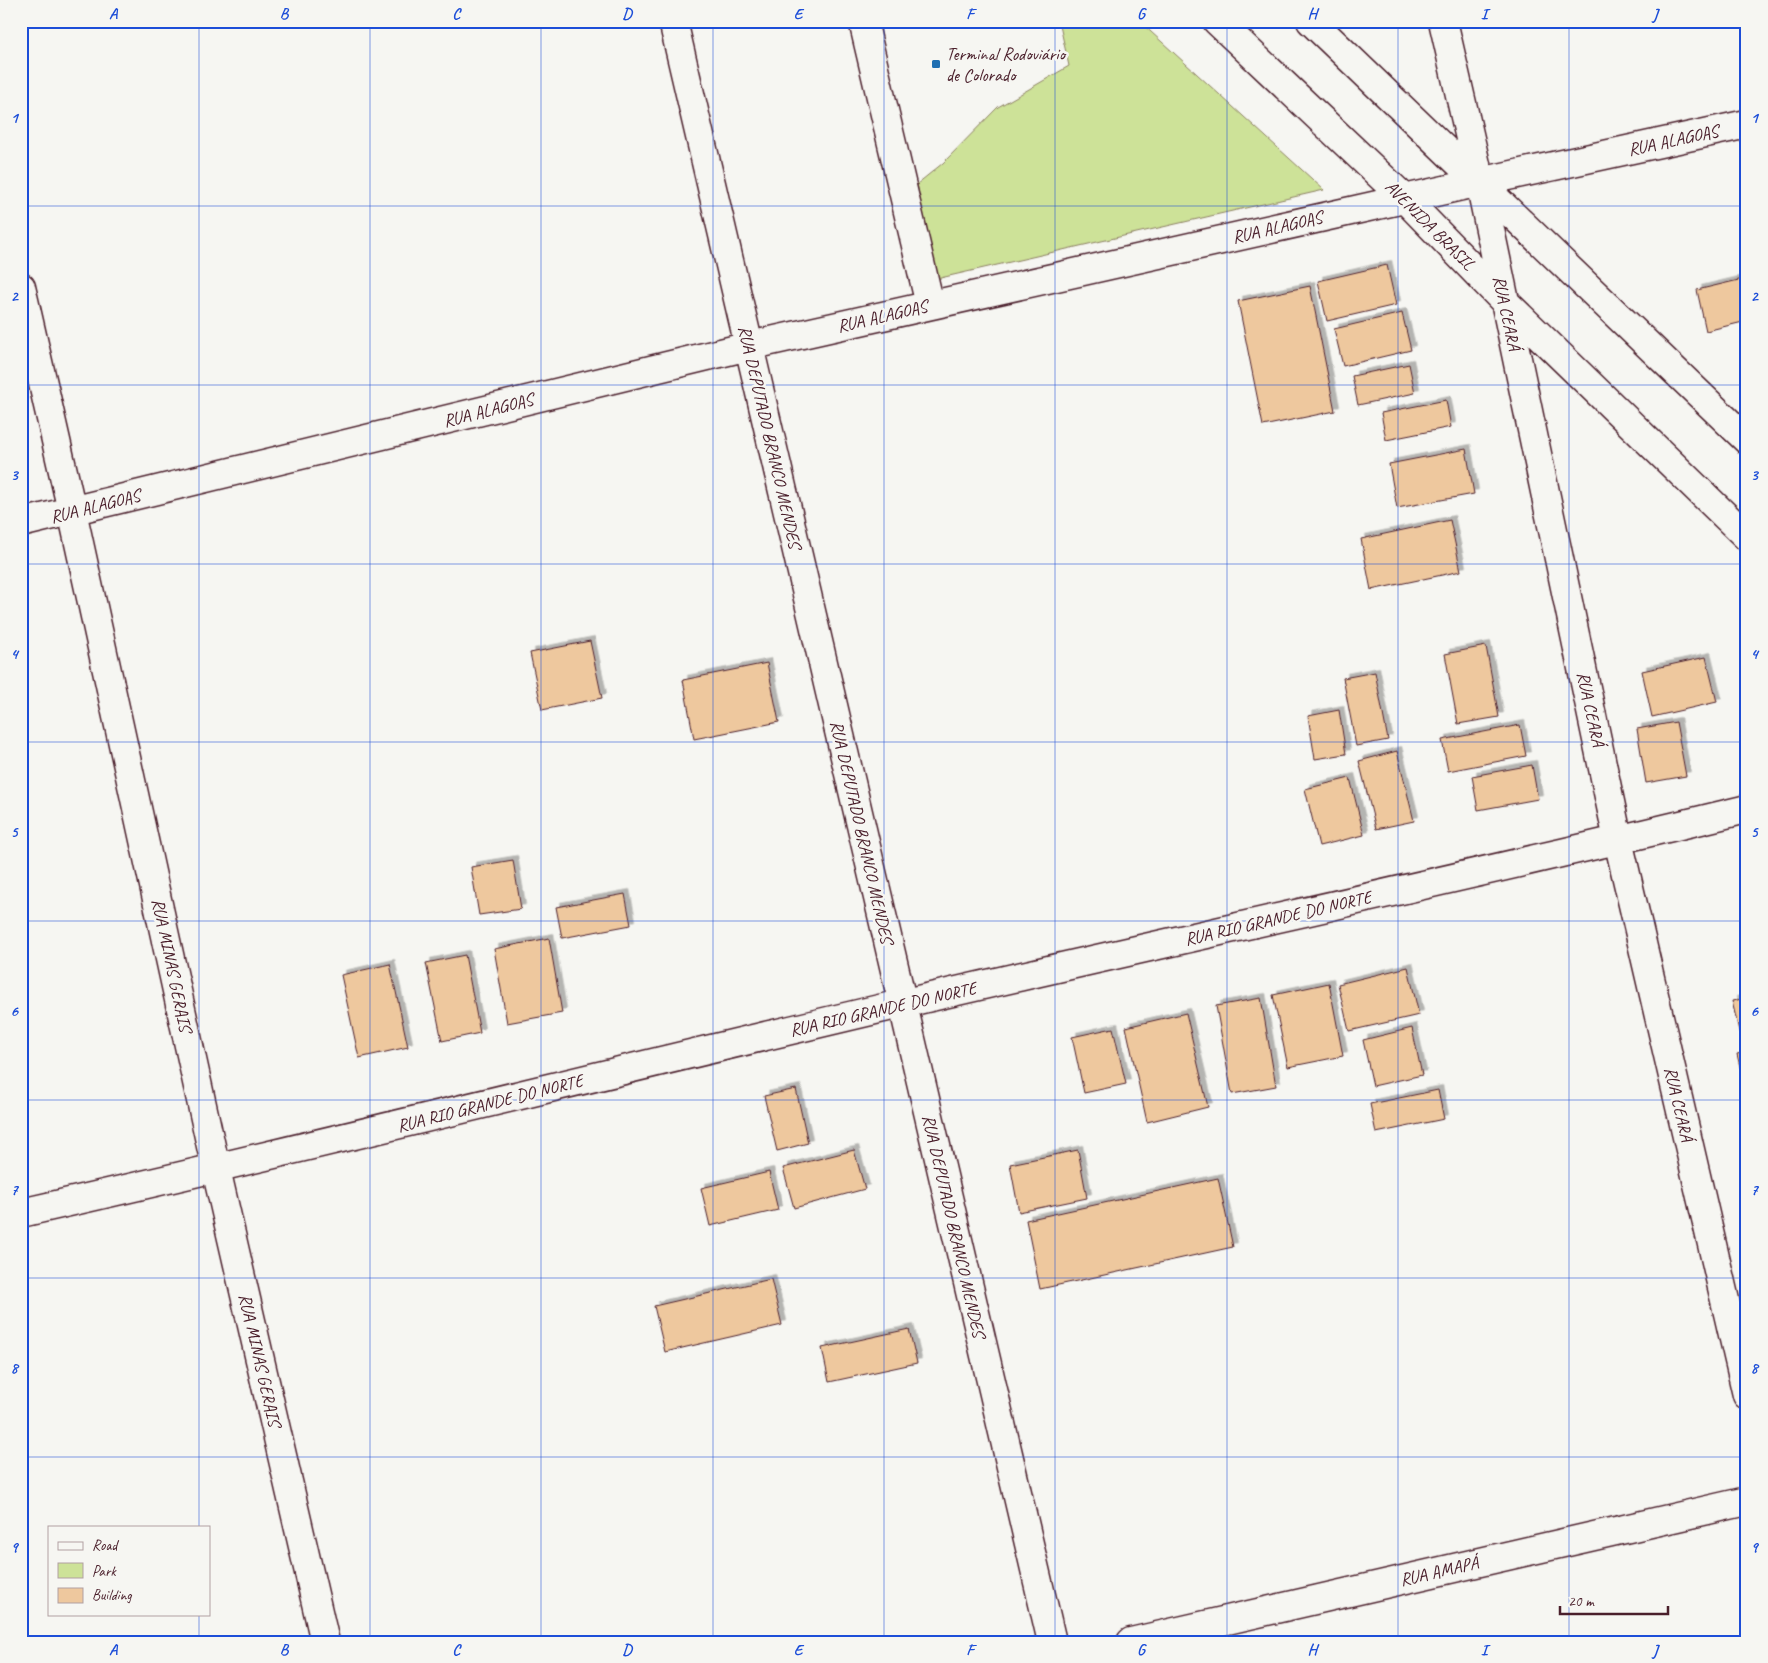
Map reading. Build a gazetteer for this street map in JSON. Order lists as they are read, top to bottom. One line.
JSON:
{"streets":{"street":["RUA ALAGOAS","AVENIDA BRASIL","RUA CEARÁ","RUA DEPUTADO BRANCO MENDES","RUA RIO GRANDE DO NORTE","RUA MINAS GERAIS","RUA AMAPÁ"]},"crossings":[["RUA ALAGOAS","AVENIDA BRASIL"],["RUA ALAGOAS","RUA CEARÁ"],["RUA ALAGOAS","RUA DEPUTADO BRANCO MENDES"],["RUA ALAGOAS","RUA MINAS GERAIS"],["AVENIDA BRASIL","RUA CEARÁ"],["RUA CEARÁ","RUA RIO GRANDE DO NORTE"],["RUA DEPUTADO BRANCO MENDES","RUA RIO GRANDE DO NORTE"],["RUA RIO GRANDE DO NORTE","RUA MINAS GERAIS"]],"places":{"transit":["Terminal Rodoviário de Colorado"]},"legend":["Road","Park","Building"],"scale_bar":"20 m","grid":{"columns":["A","B","C","D","E","F","G","H","I","J"],"rows":["1","2","3","4","5","6","7","8","9"]}}
